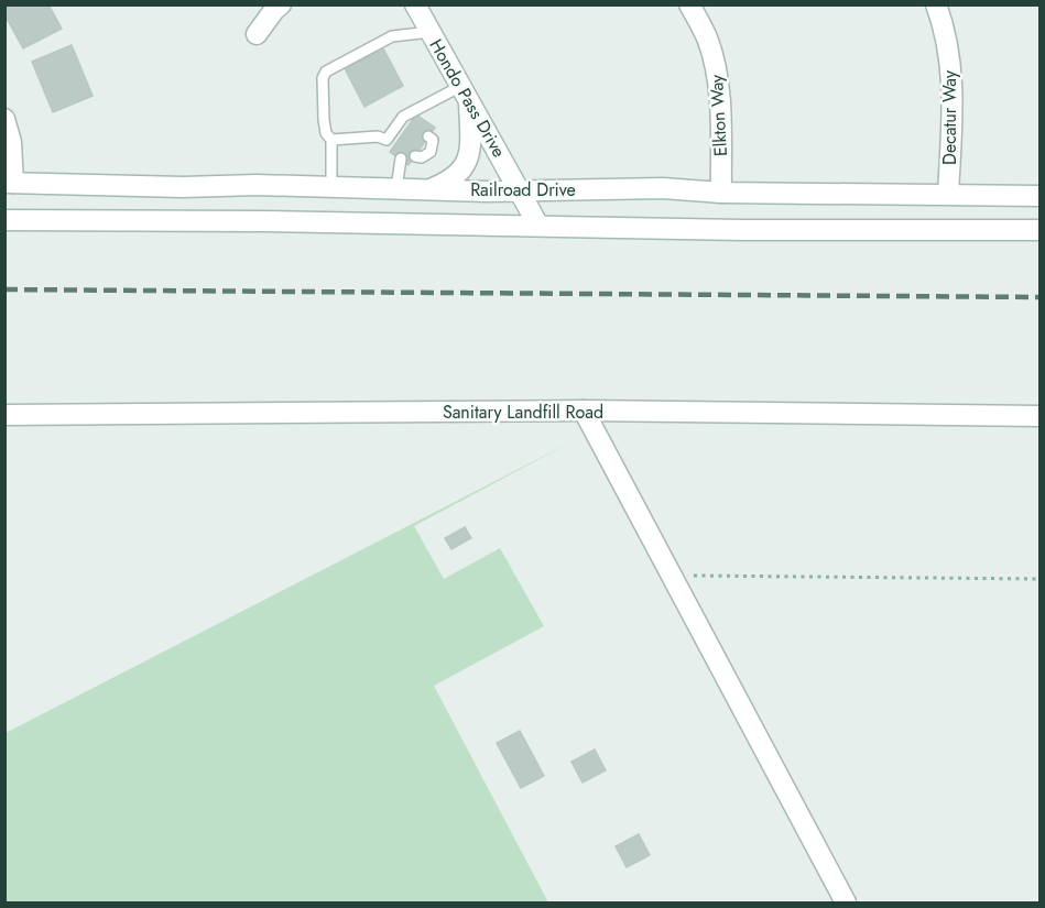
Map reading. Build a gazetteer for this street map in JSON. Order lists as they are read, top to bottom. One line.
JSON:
{"streets":{"main road":["Hondo Pass Drive","Elkton Way","Decatur Way","Railroad Drive","Sanitary Landfill Road"]},"crossings":[["Hondo Pass Drive","Railroad Drive"],["Elkton Way","Railroad Drive"],["Decatur Way","Railroad Drive"]]}
